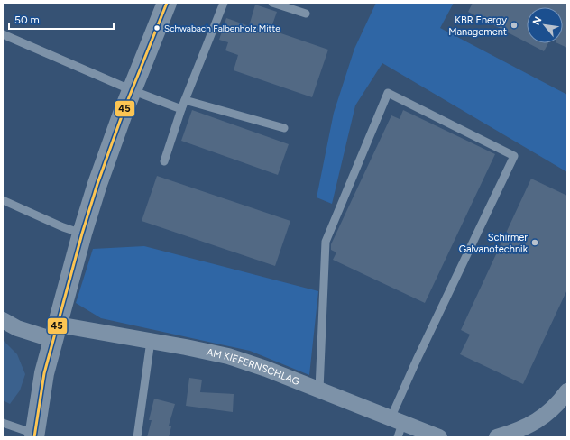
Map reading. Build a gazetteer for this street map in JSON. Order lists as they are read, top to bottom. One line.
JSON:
{"streets":{"street":["AM KIEFERNSCHLAG"]},"places":["KBR Energy Management","Schwabach Falbenholz Mitte","Schirmer Galvanotechnik"],"lines":["transit line 45"],"scale_bar":"50 m","north":"top left"}
